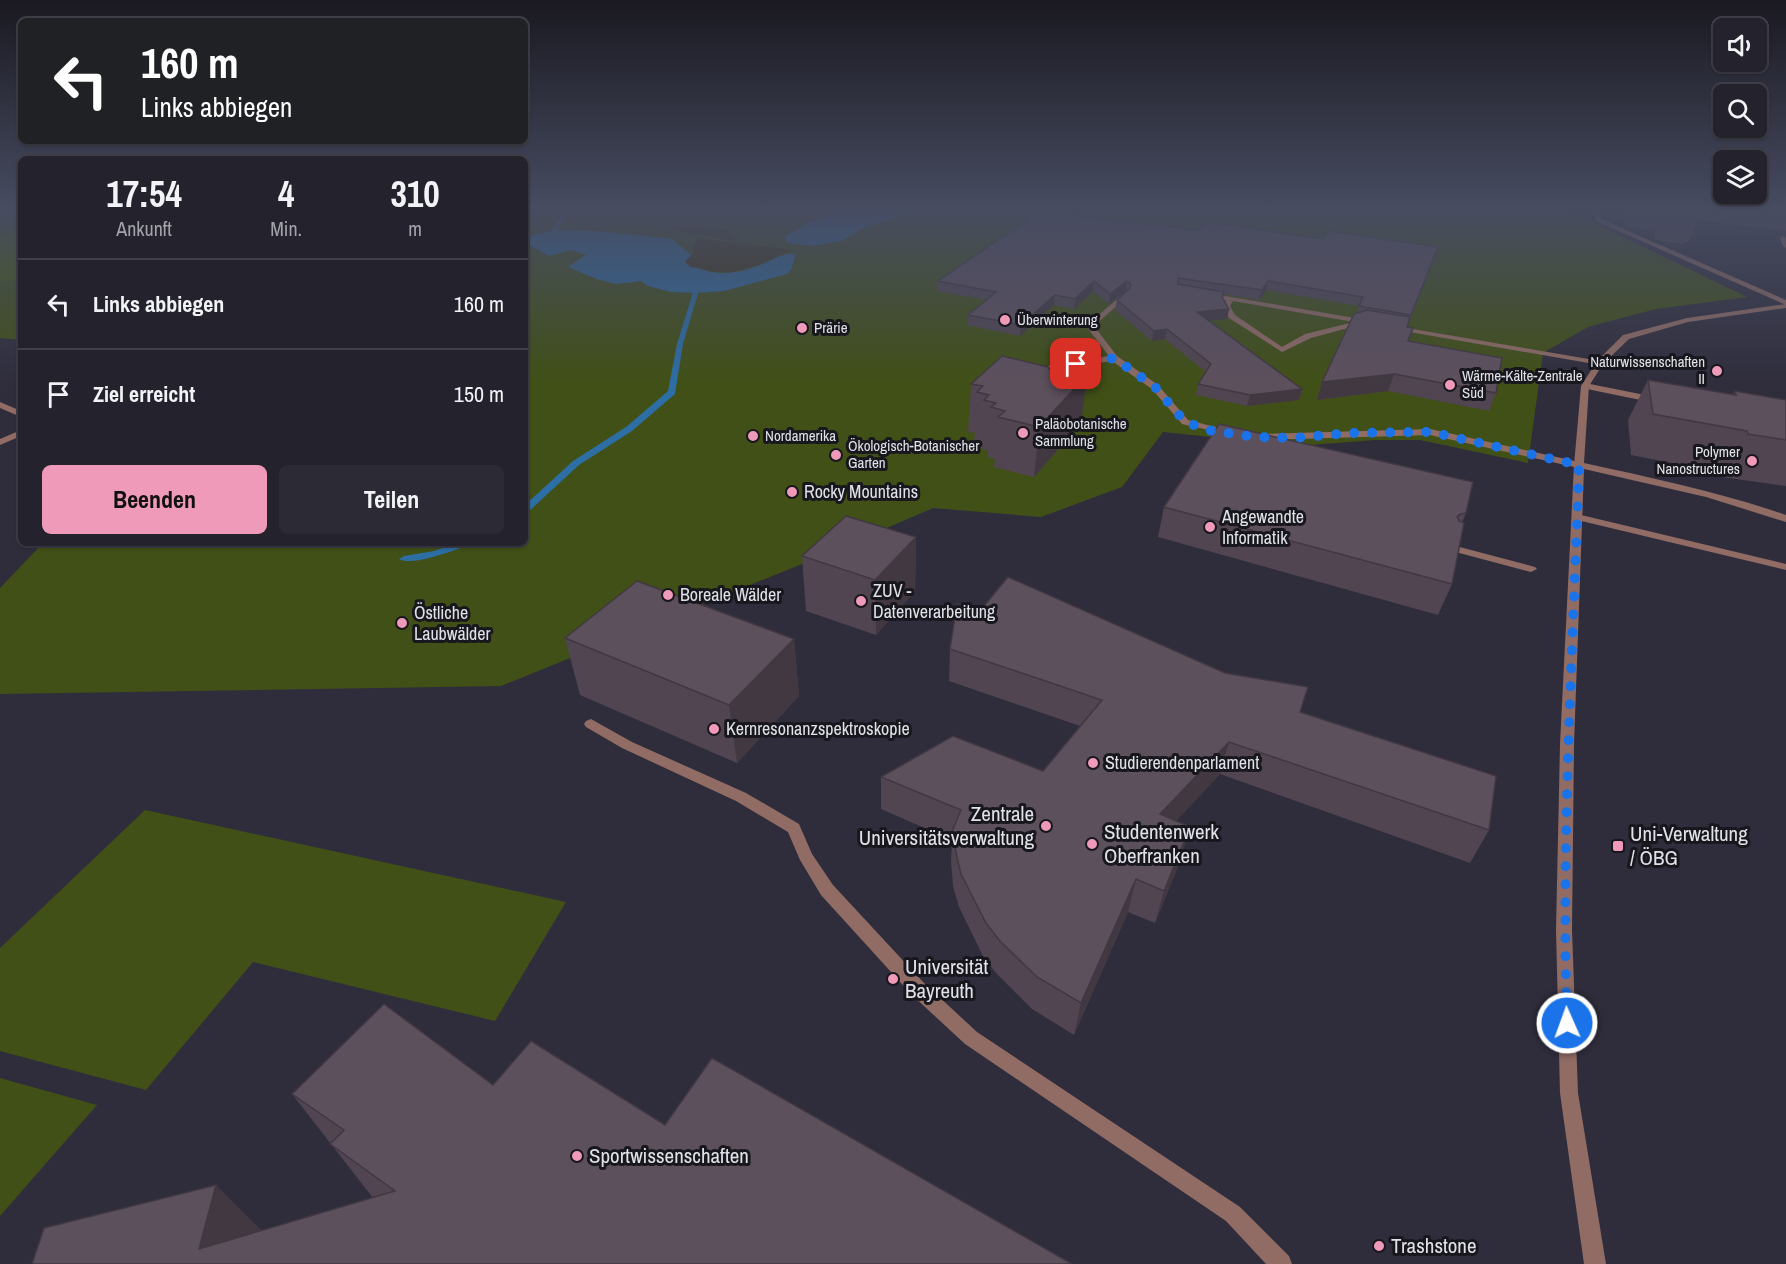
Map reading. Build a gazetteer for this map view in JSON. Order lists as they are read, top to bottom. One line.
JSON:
{"places":{"other":["Überwinterung","Prärie","Naturwissenschaften II","Wärme-Kälte-Zentrale Süd","Paläobotanische Sammlung","Nordamerika","Ökologisch-Botanischer Garten","Polymer Nanostructures","Rocky Mountains","Angewandte Informatik","Boreale Wälder","ZUV - Datenverarbeitung","Östliche Laubwälder","Kernresonanzspektroskopie","Studierendenparlament","Zentrale Universitätsverwaltung","Studentenwerk Oberfranken","Universität Bayreuth","Sportwissenschaften","Trashstone"],"transit":["Uni-Verwaltung / ÖBG"]},"page":{"turn":["160 m","Links abbiegen"],"eta":["17:54","Ankunft","4","Min.","310","m"],"list":[{"name":"Links abbiegen","value":"160 m"},{"name":"Ziel erreicht","value":"150 m"}],"buttons":["Beenden","Teilen"]}}
